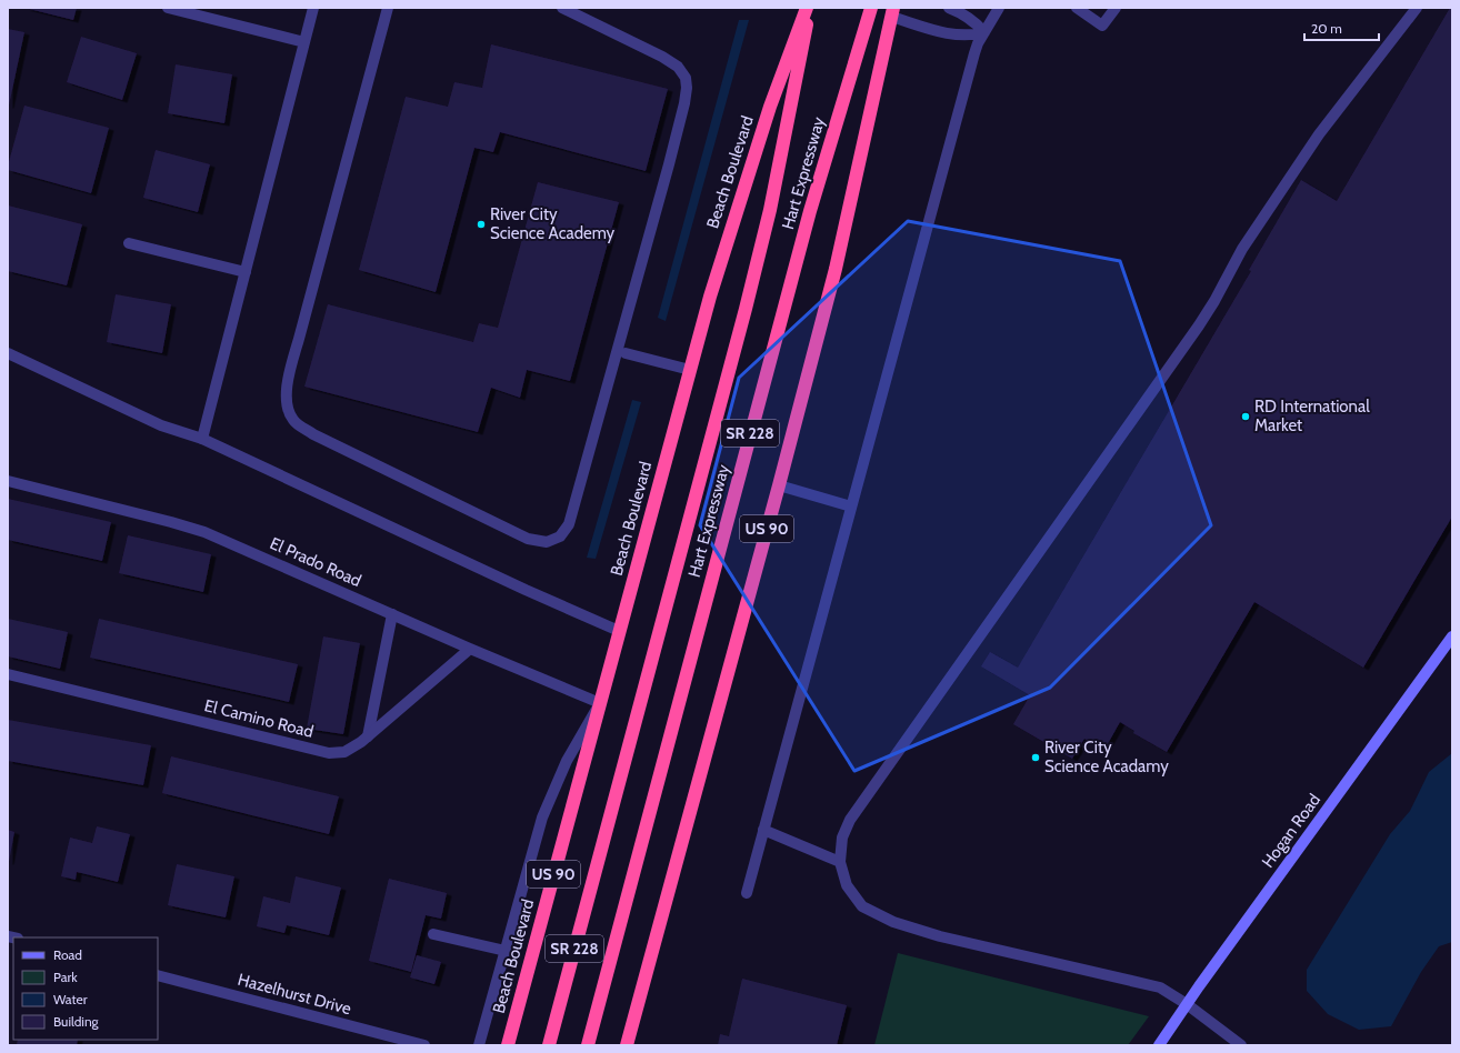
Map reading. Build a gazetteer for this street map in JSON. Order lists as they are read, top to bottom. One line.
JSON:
{"streets":{"highway":["Beach Boulevard","Hart Expressway","SR 228","US 90"],"main road":["Hogan Road"],"street":["El Prado Road","El Camino Road","Hazelhurst Drive"]},"crossings":[["Beach Boulevard","El Prado Road"],["El Prado Road","El Camino Road"]],"places":["River City Science Academy","RD International Market","River City Science Acadamy"],"legend":["Road","Park","Water","Building"],"scale_bar":"20 m"}
